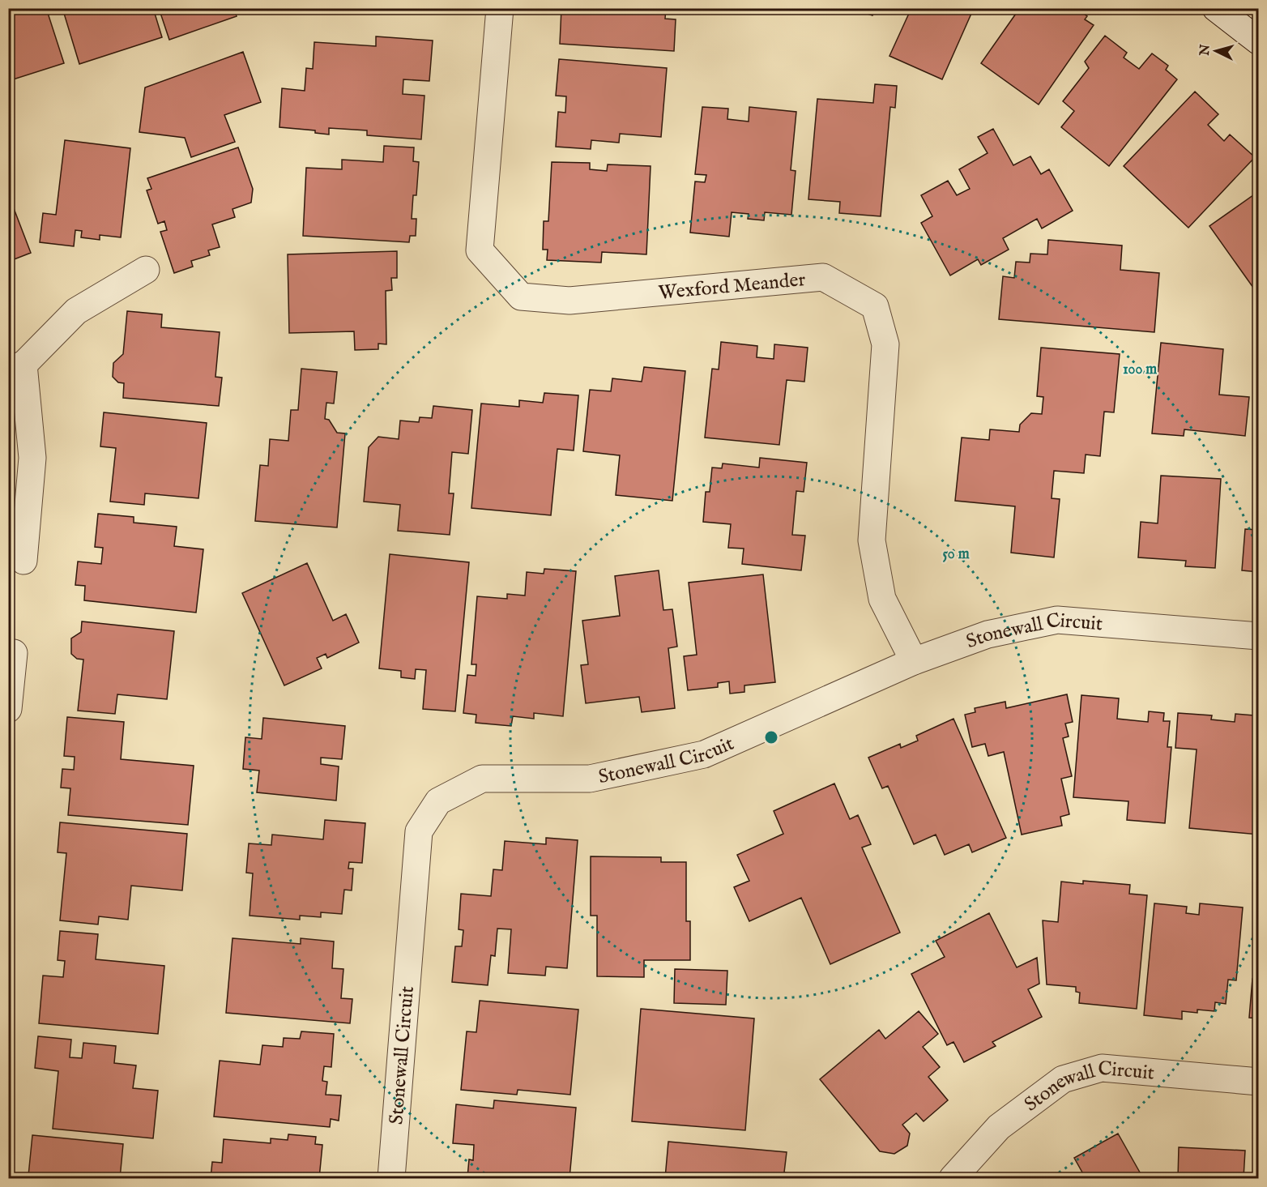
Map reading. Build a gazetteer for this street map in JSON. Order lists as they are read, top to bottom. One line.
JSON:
{"streets":{"street":["Wexford Meander","Stonewall Circuit"]},"crossings":[["Wexford Meander","Stonewall Circuit"]],"north":"left","rings":["100 m","50 m"]}
